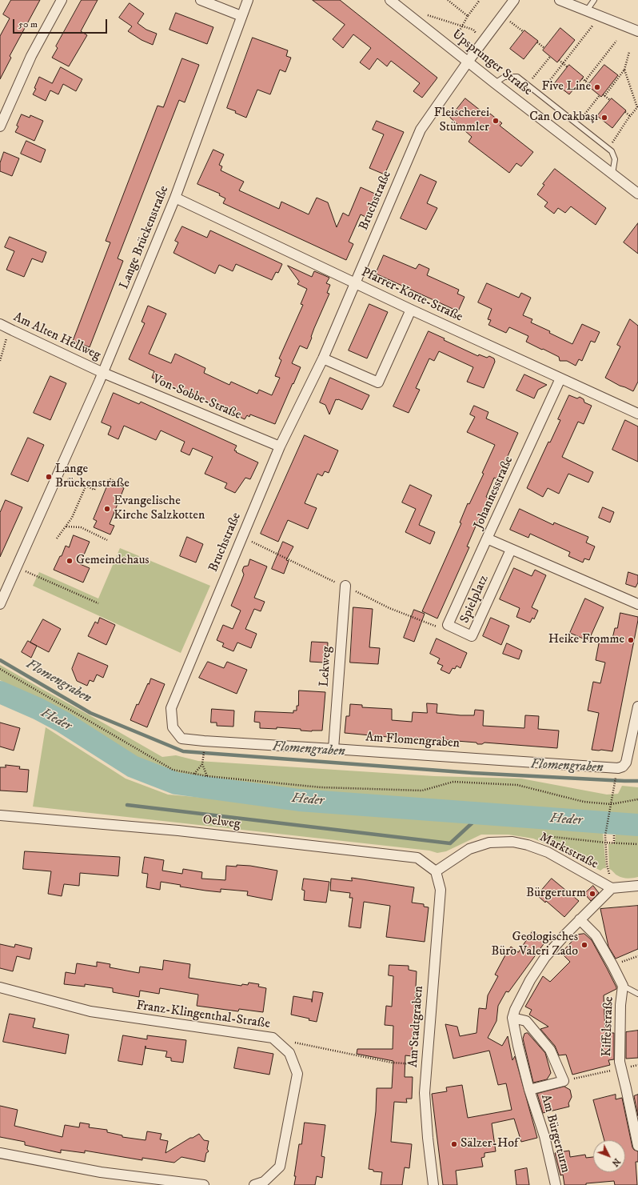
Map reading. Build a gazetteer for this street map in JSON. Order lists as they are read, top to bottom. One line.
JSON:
{"streets":{"street":["Upsprunger Straße","Bruchstraße","Lange Brückenstraße","Pfarrer-Korte-Straße","Am Alten Hellweg","Von-Sobbe-Straße","Johannesstraße","Spielplatz","Lekweg","Am Flomengraben","Oelweg","Marktstraße","Franz-Klingenthal-Straße","Am Stadtgraben","Kiffelstraße","Am Bürgerturm"]},"crossings":[["Upsprunger Straße","Bruchstraße"],["Bruchstraße","Pfarrer-Korte-Straße"],["Bruchstraße","Von-Sobbe-Straße"],["Bruchstraße","Am Flomengraben"],["Lange Brückenstraße","Pfarrer-Korte-Straße"],["Lange Brückenstraße","Am Alten Hellweg"],["Lange Brückenstraße","Von-Sobbe-Straße"],["Pfarrer-Korte-Straße","Johannesstraße"],["Am Alten Hellweg","Von-Sobbe-Straße"],["Johannesstraße","Spielplatz"],["Lekweg","Am Flomengraben"],["Oelweg","Marktstraße"],["Oelweg","Am Stadtgraben"],["Marktstraße","Am Stadtgraben"]],"water":["Flomengraben","Heder"],"places":["Five Line","Can Ocakbaşı","Fleischerei Stümmler","Lange Brückenstraße","Evangelische Kirche Salzkotten","Gemeindehaus","Heike Fromme","Bürgerturm","Geologisches Büro Valeri Zado","Sälzer-Hof"],"scale_bar":"50 m","north":"bottom right"}
